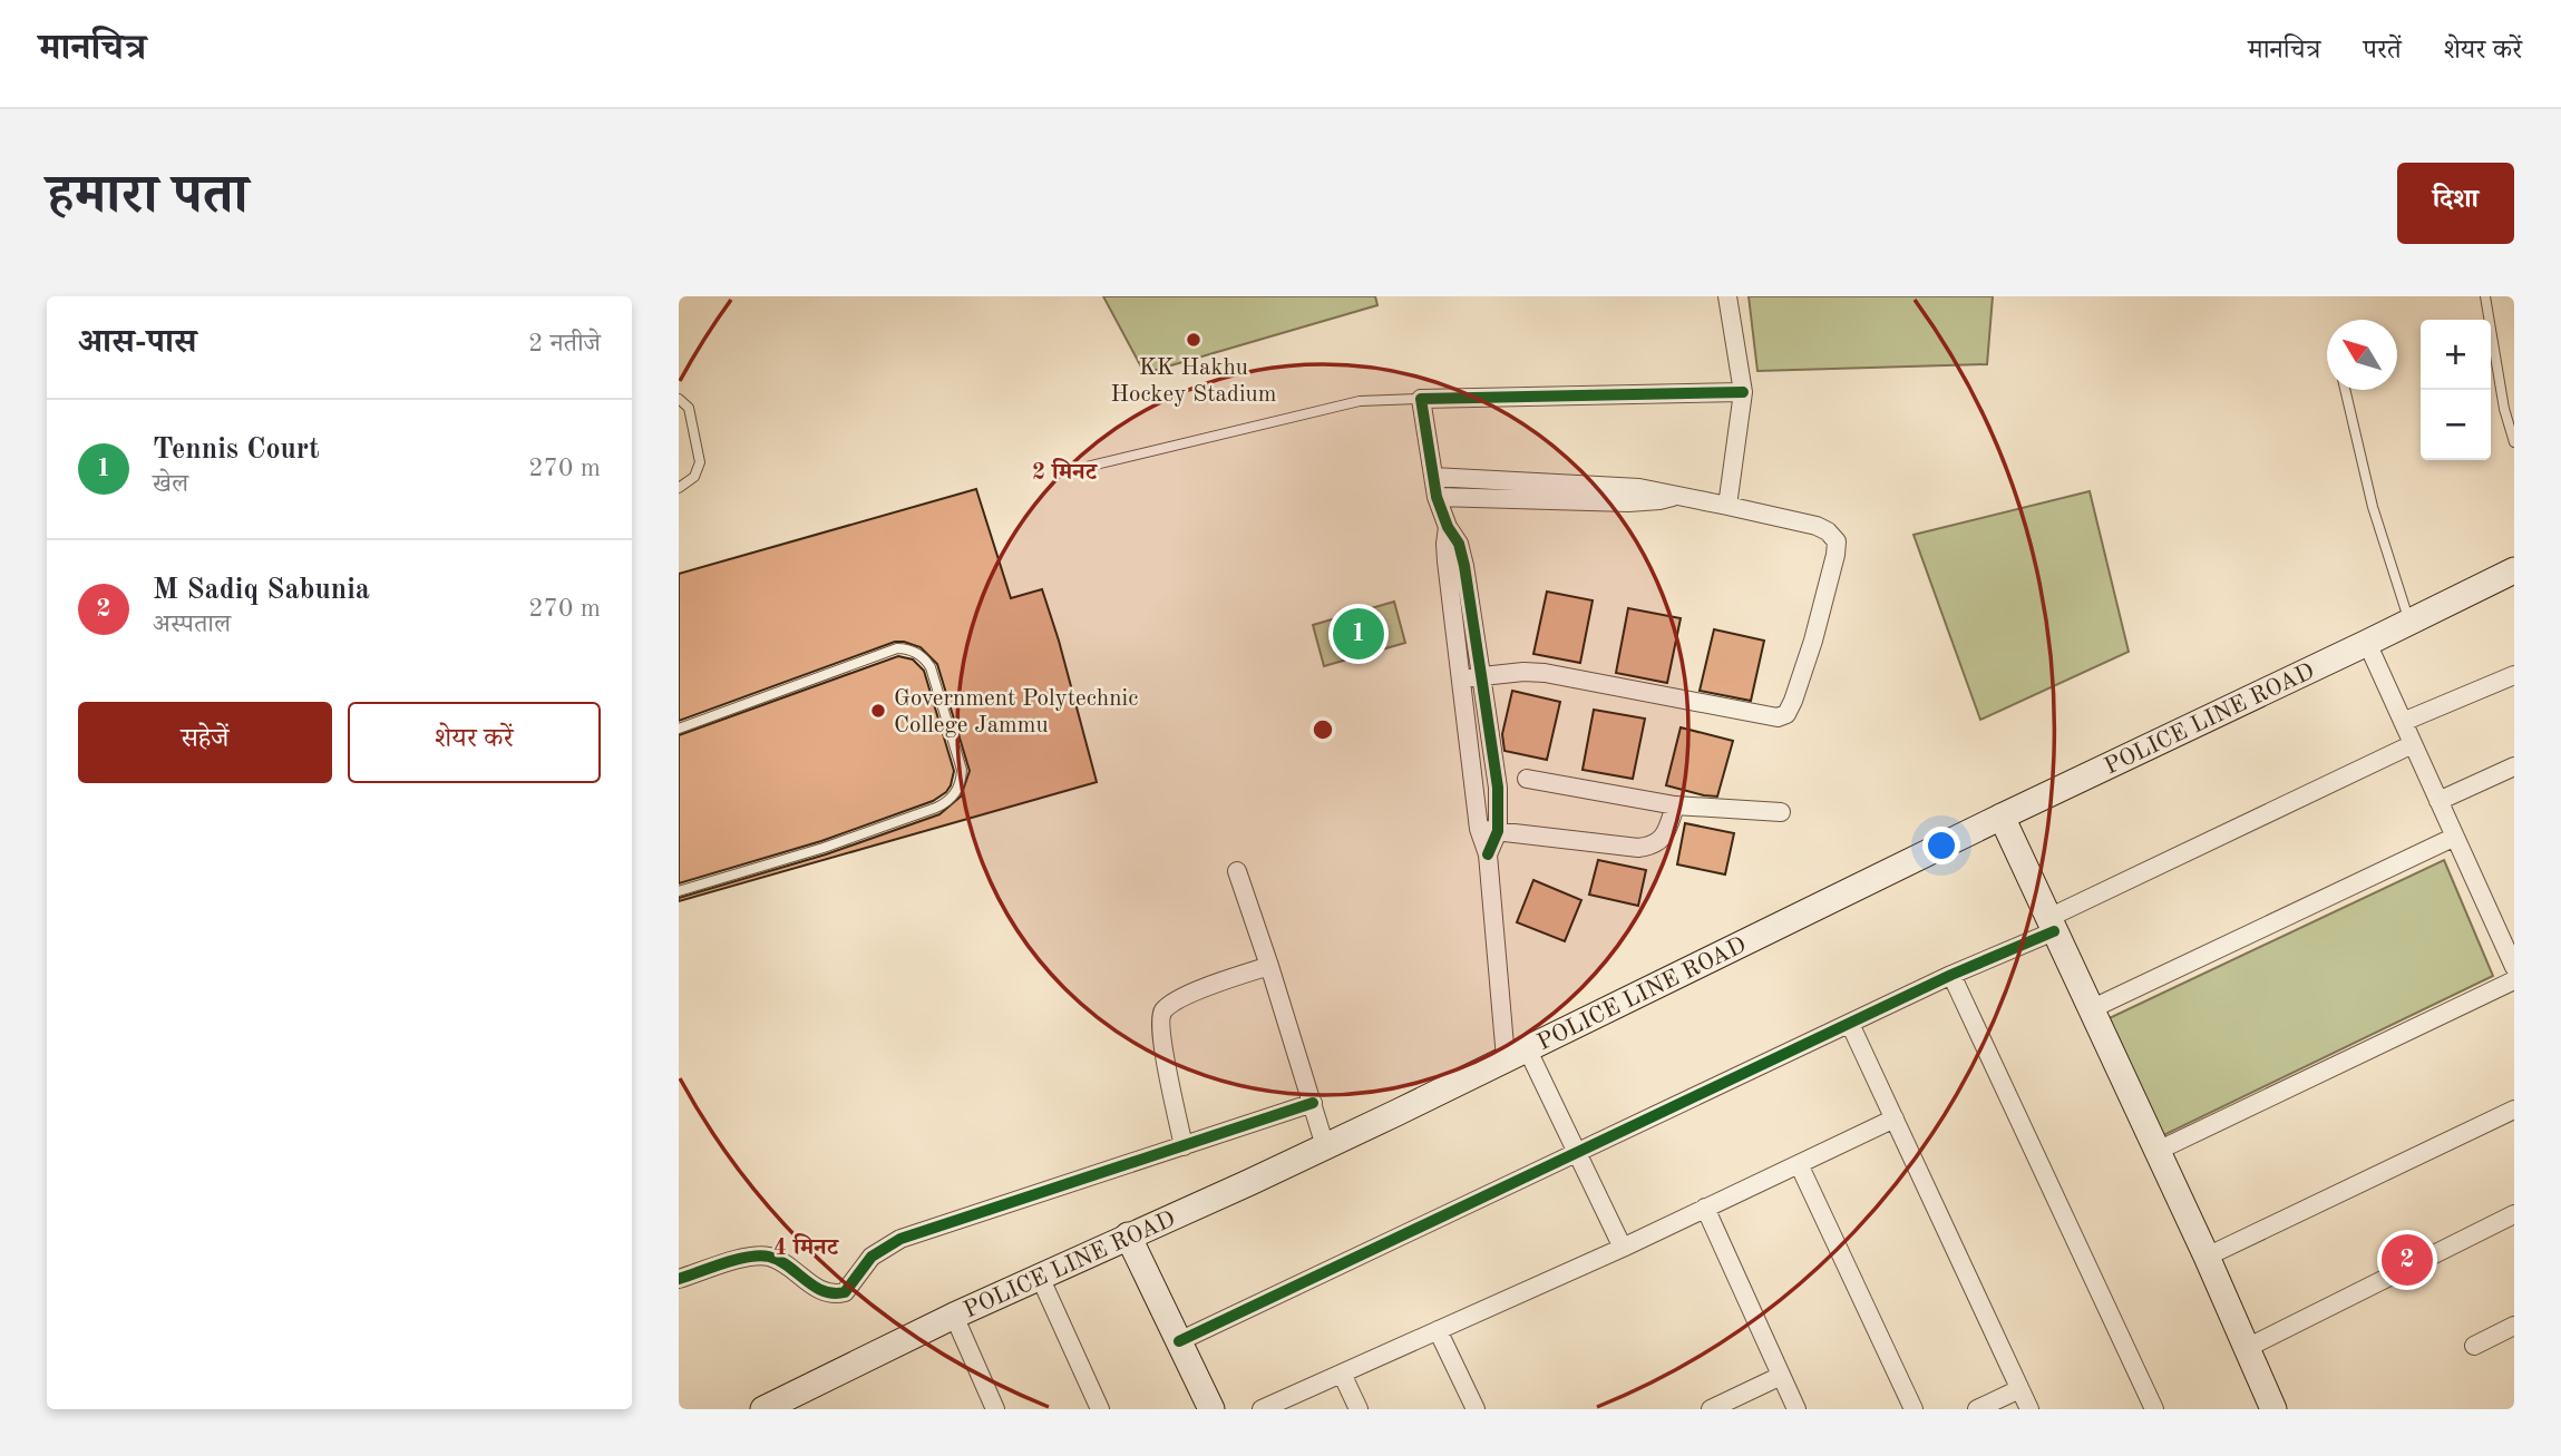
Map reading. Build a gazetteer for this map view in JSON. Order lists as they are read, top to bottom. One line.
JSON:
{"streets":{"main road":["POLICE LINE ROAD"]},"places":["KK Hakhu Hockey Stadium","Government Polytechnic College Jammu"],"north":"top left","page":{"header":"मानचित्र","nav":["मानचित्र","परतें","शेयर करें"],"title":"हमारा पता","buttons":["दिशा",["सहेजें","शेयर करें"]],"heading":["आस-पास","2 नतीजे"],"map_buttons":["+","−"],"list":[{"mark":"1","name":"Tennis Court","note":"खेल","value":"270 m"},{"mark":"2","name":"M Sadiq Sabunia","note":"अस्पताल","value":"270 m"}],"pins":["1","2"]},"rings":["2 मिनट","4 मिनट"]}
